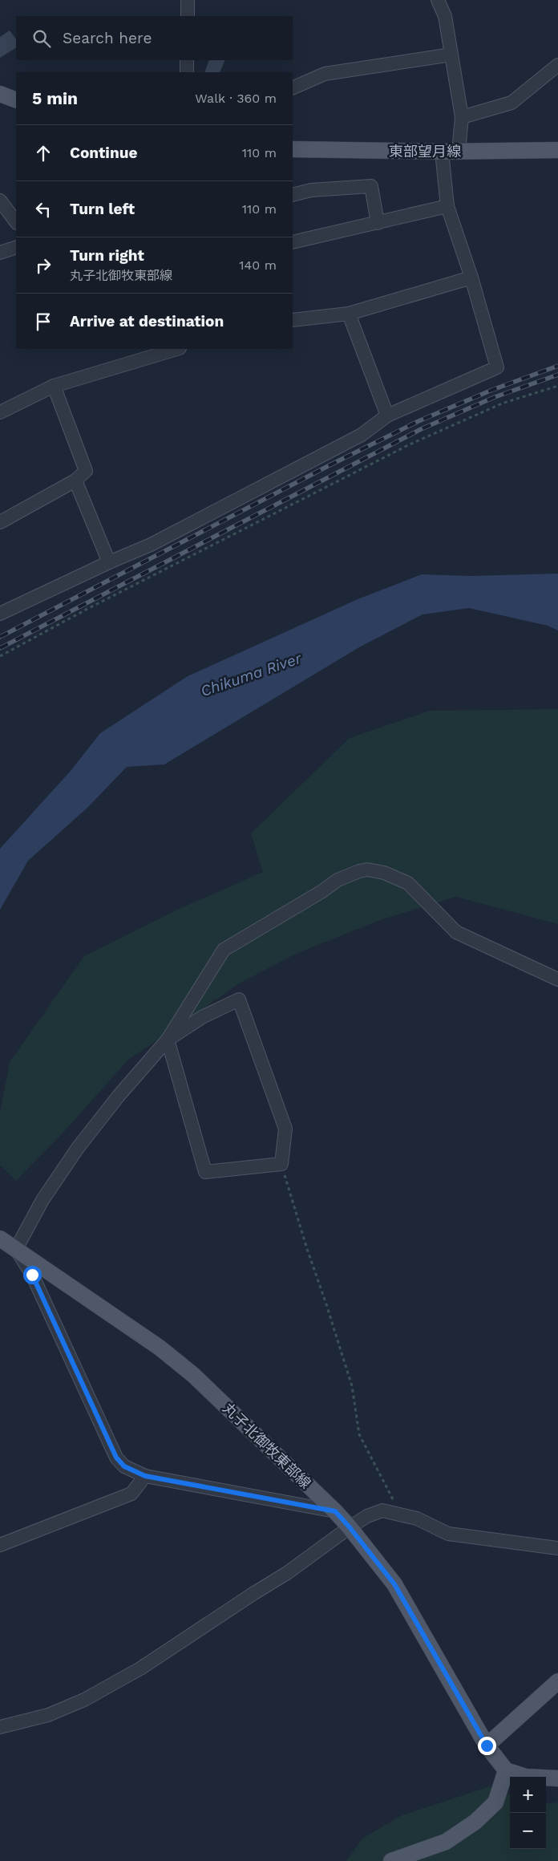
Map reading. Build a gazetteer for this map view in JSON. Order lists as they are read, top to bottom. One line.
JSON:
{"streets":{"main road":["東部望月線","丸子北御牧東部線"]},"water":["Chikuma River"],"page":{"search":"Search here","heading":["5 min","Walk · 360 m"],"list":[["Continue","110 m"],["Turn left","110 m"],["Turn right","丸子北御牧東部線","140 m"],"Arrive at destination"],"map_buttons":["+","−"]}}
